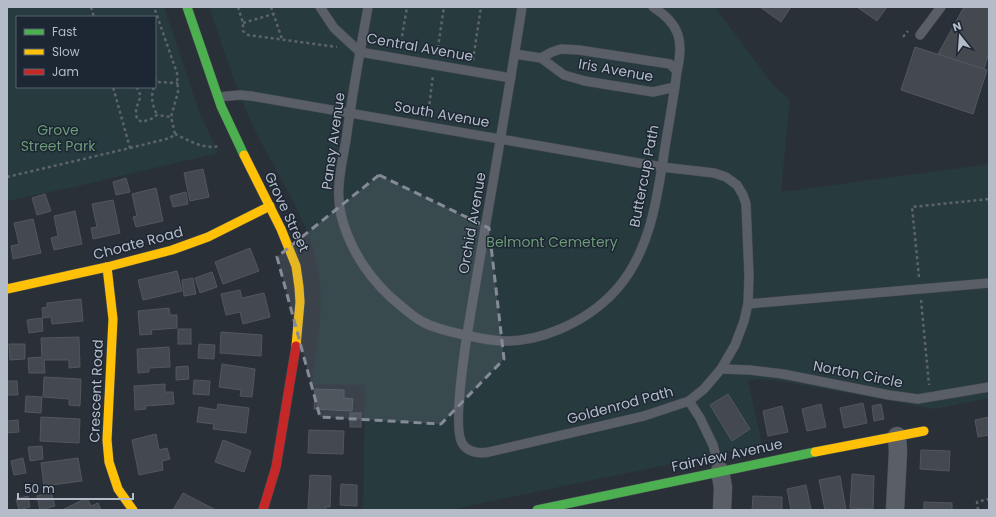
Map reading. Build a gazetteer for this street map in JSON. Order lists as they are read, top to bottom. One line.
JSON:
{"streets":{"street":["Grove Street","Choate Road","Crescent Road","Fairview Avenue"],"lane":["Central Avenue","Iris Avenue","South Avenue","Pansy Avenue","Buttercup Path","Orchid Avenue","Norton Circle","Goldenrod Path"]},"crossings":[["Central Avenue","Pansy Avenue"],["Central Avenue","Orchid Avenue"],["Iris Avenue","Buttercup Path"],["Iris Avenue","Orchid Avenue"],["South Avenue","Pansy Avenue"],["South Avenue","Buttercup Path"],["South Avenue","Grove Street"],["South Avenue","Orchid Avenue"],["South Avenue","Goldenrod Path"],["Pansy Avenue","Buttercup Path"],["Pansy Avenue","Orchid Avenue"],["Buttercup Path","Orchid Avenue"],["Buttercup Path","Goldenrod Path"],["Grove Street","Choate Road"],["Orchid Avenue","Goldenrod Path"],["Choate Road","Crescent Road"],["Norton Circle","Goldenrod Path"]],"parks":["Grove Street Park","Belmont Cemetery"],"legend":["Fast","Slow","Jam"],"scale_bar":"50 m","north":"top"}
